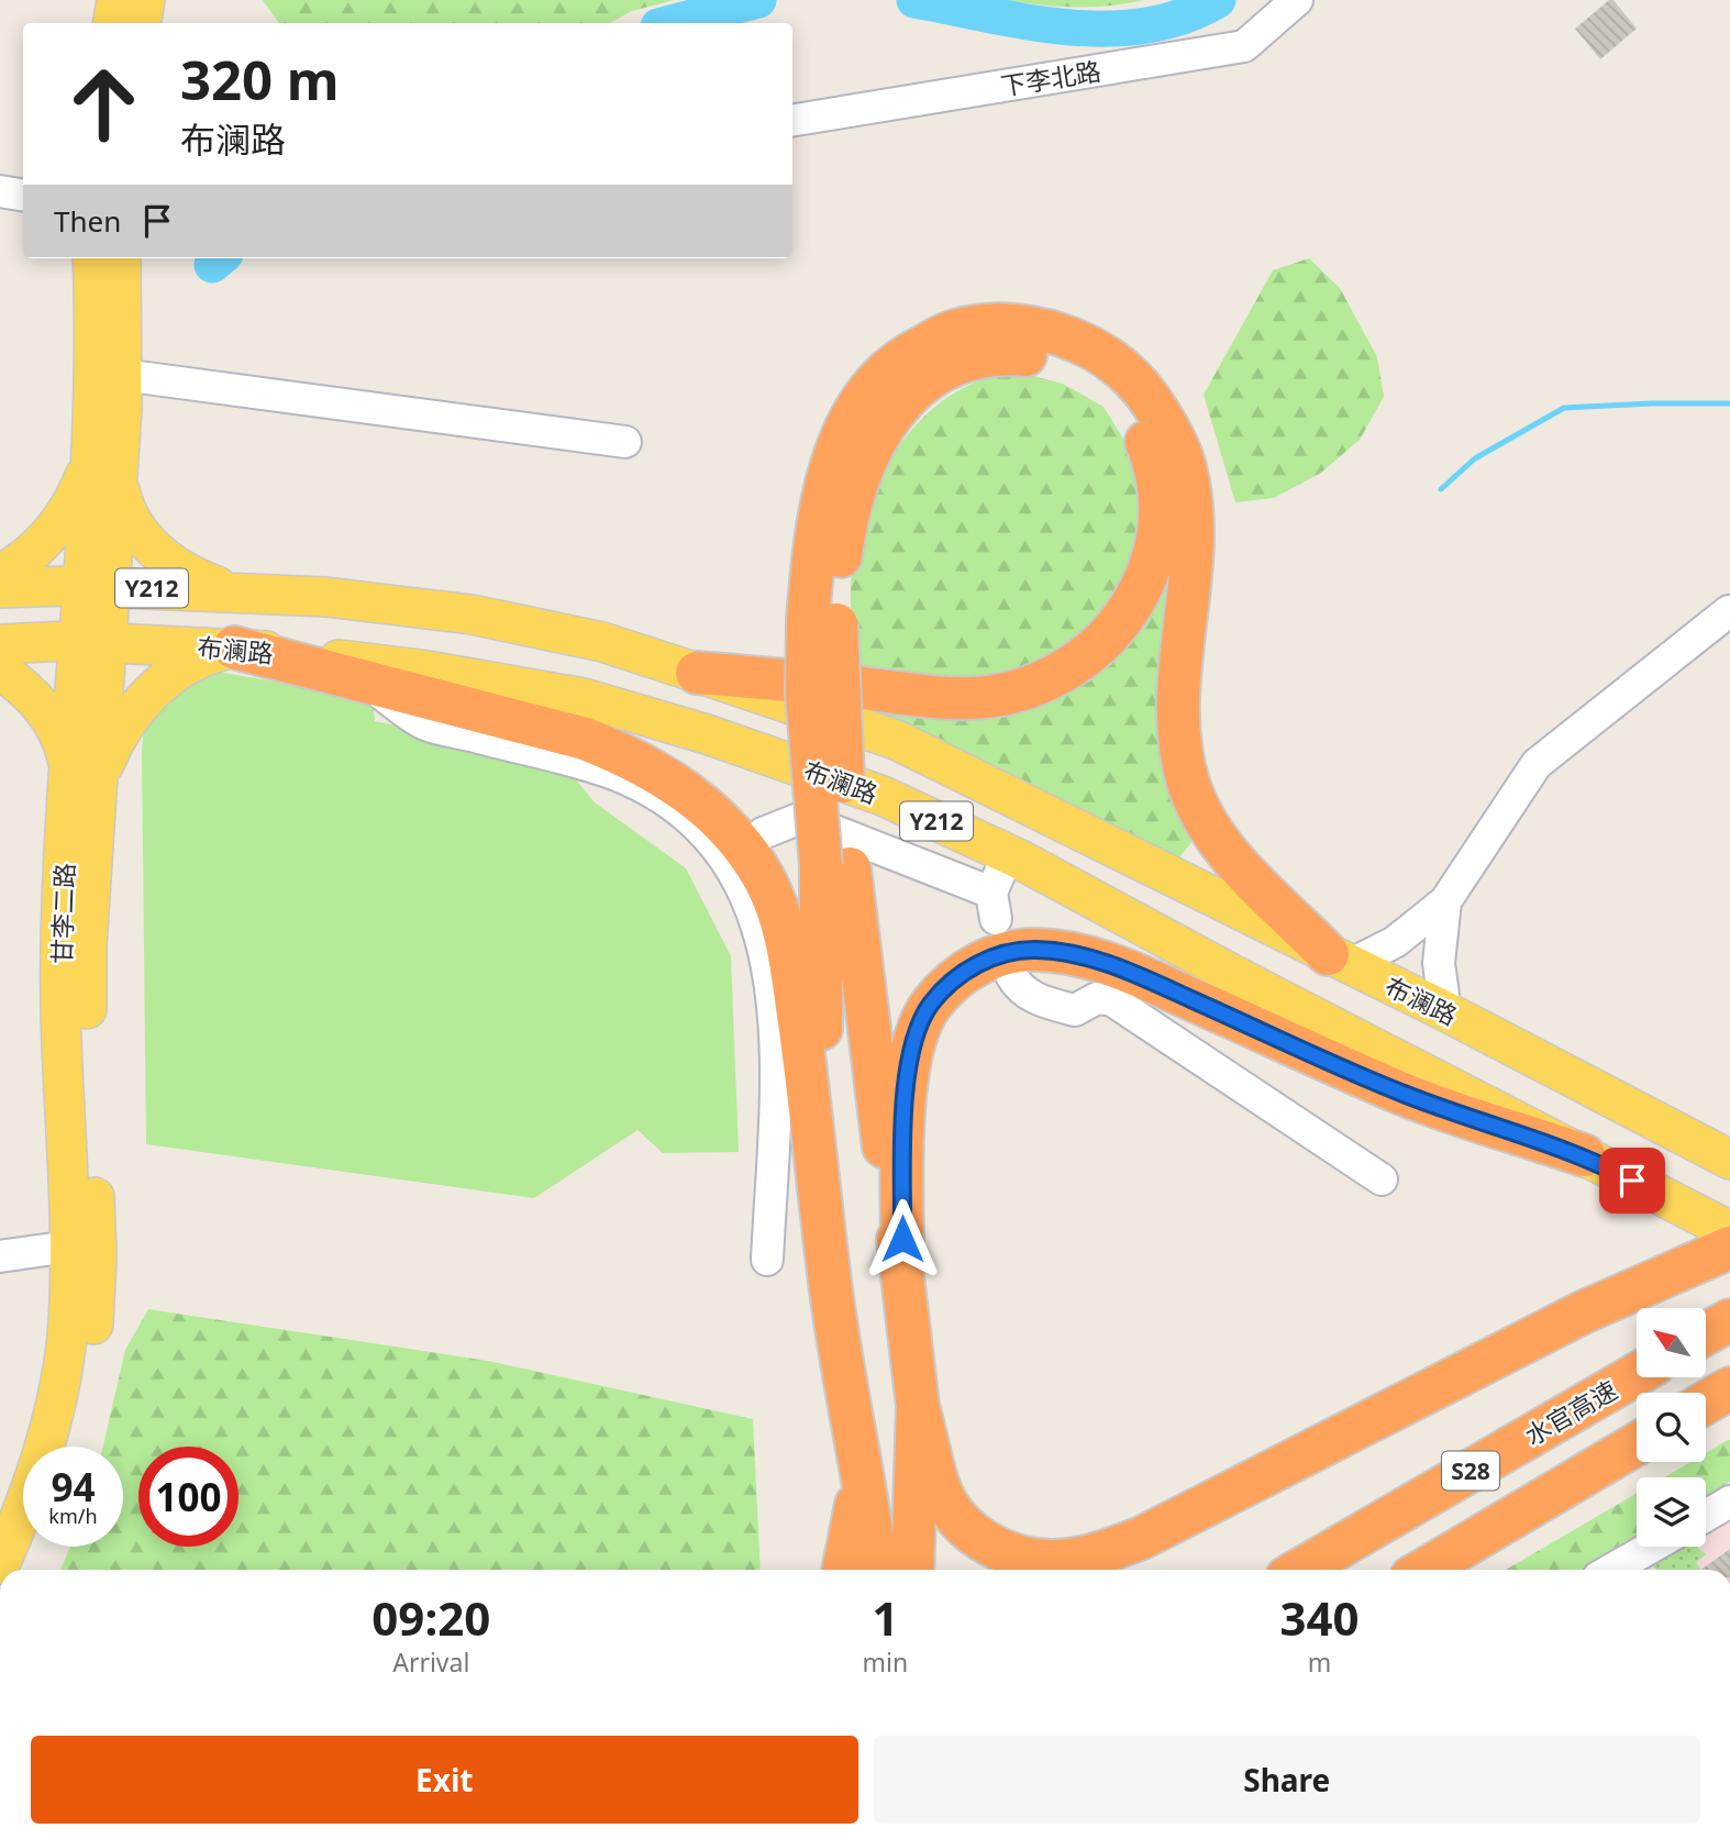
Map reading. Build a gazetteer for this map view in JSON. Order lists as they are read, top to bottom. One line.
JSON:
{"streets":{"highway":["水官高速","S28"],"main road":["Y212","布澜路","甘李二路"],"street":["下李北路"]},"crossings":[["布澜路","甘李二路"]],"north":"top left","page":{"turn":["320 m","布澜路"],"then":"Then","speed":"94 km/h","limit":"100","eta":["09:20","Arrival","1","min","340","m"],"buttons":["Exit","Share"]}}
